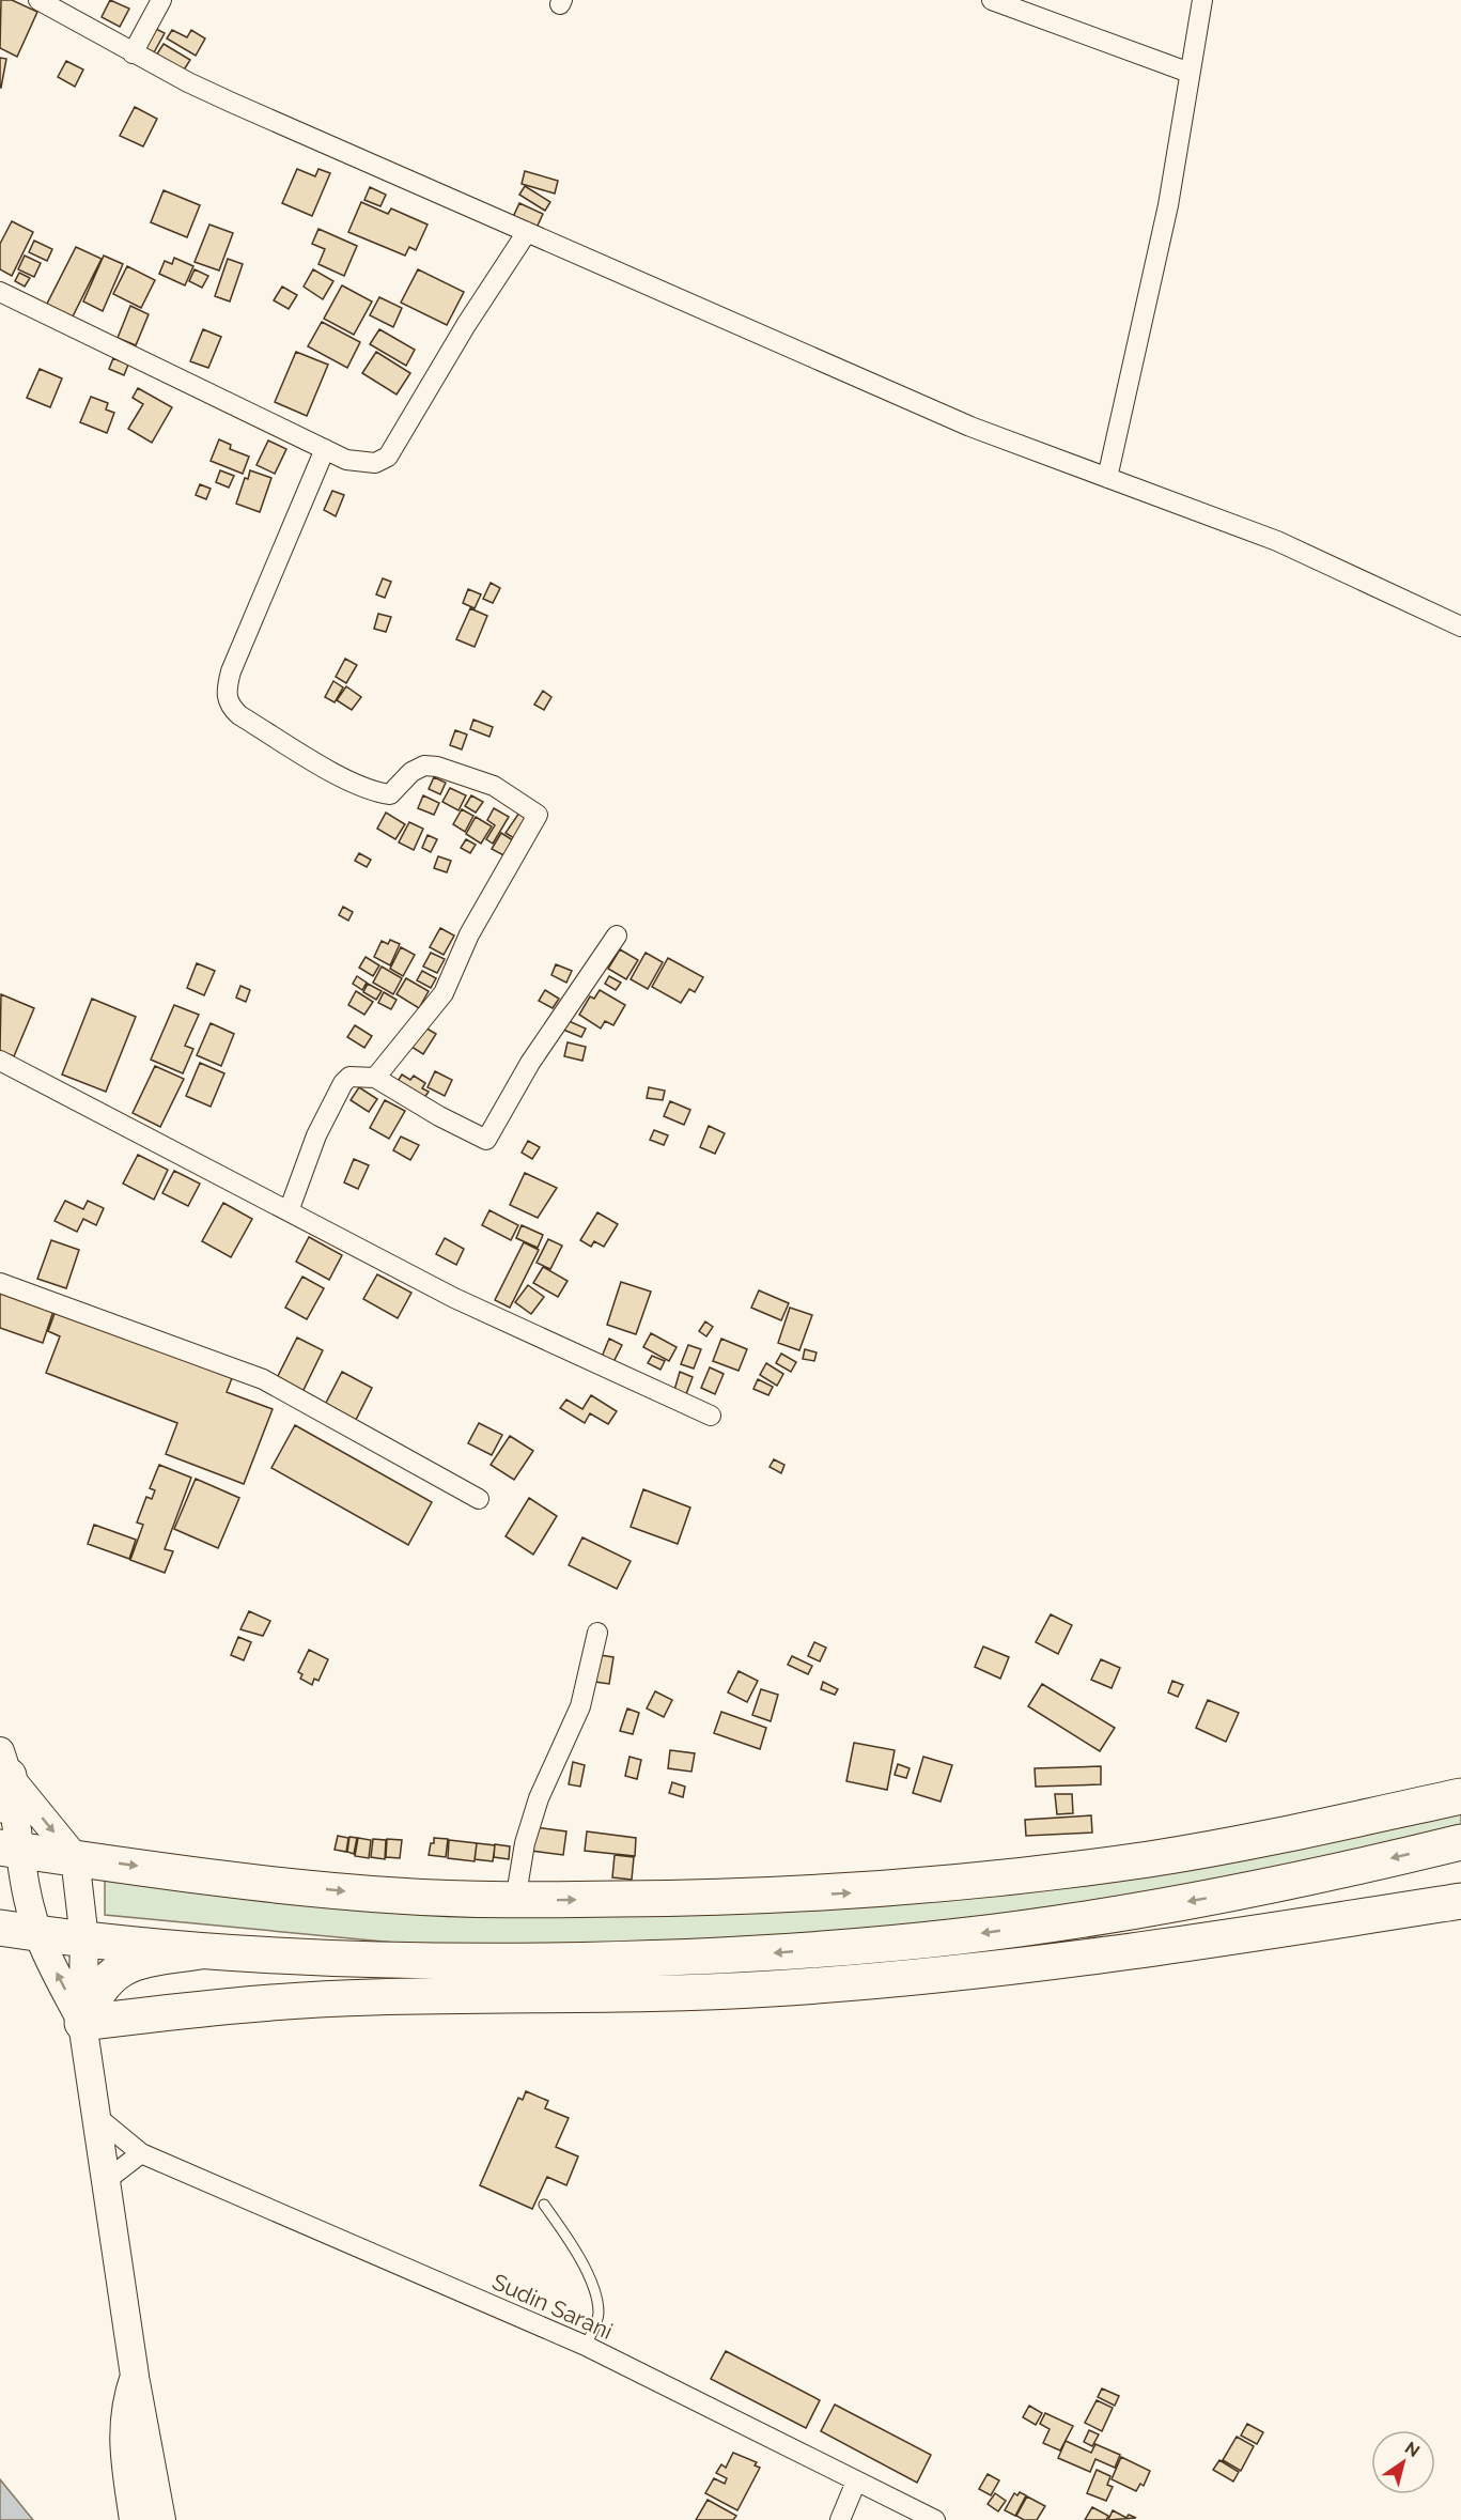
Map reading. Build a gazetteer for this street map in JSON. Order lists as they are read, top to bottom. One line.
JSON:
{"streets":{"street":["Sudin Sarani"]},"north":"top right"}
